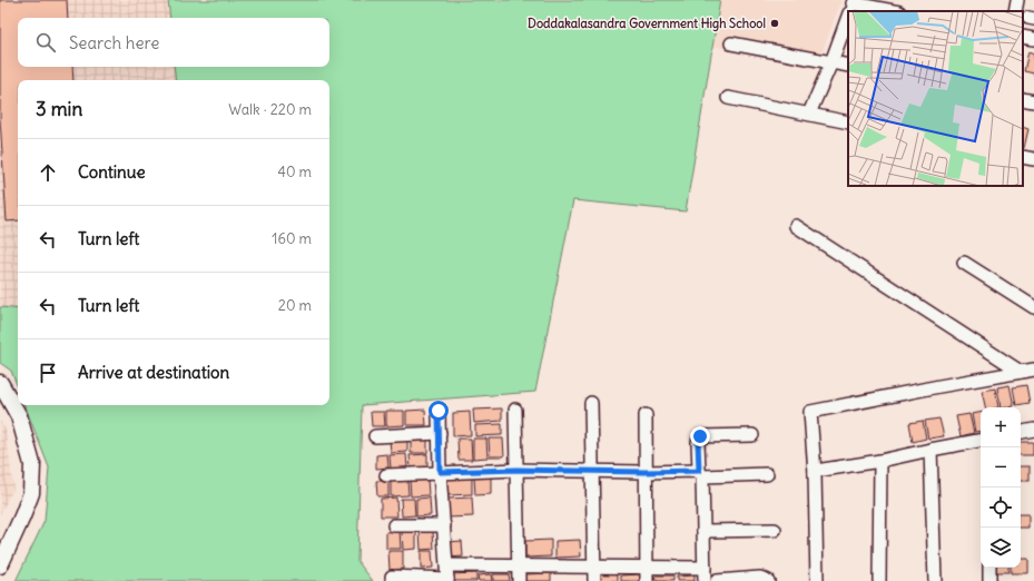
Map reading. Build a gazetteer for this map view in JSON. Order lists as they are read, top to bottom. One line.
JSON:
{"places":["Doddakalasandra Government High School"],"page":{"search":"Search here","heading":["3 min","Walk · 220 m"],"list":[["Continue","40 m"],["Turn left","160 m"],["Turn left","20 m"],"Arrive at destination"],"map_buttons":["+","−"]}}
